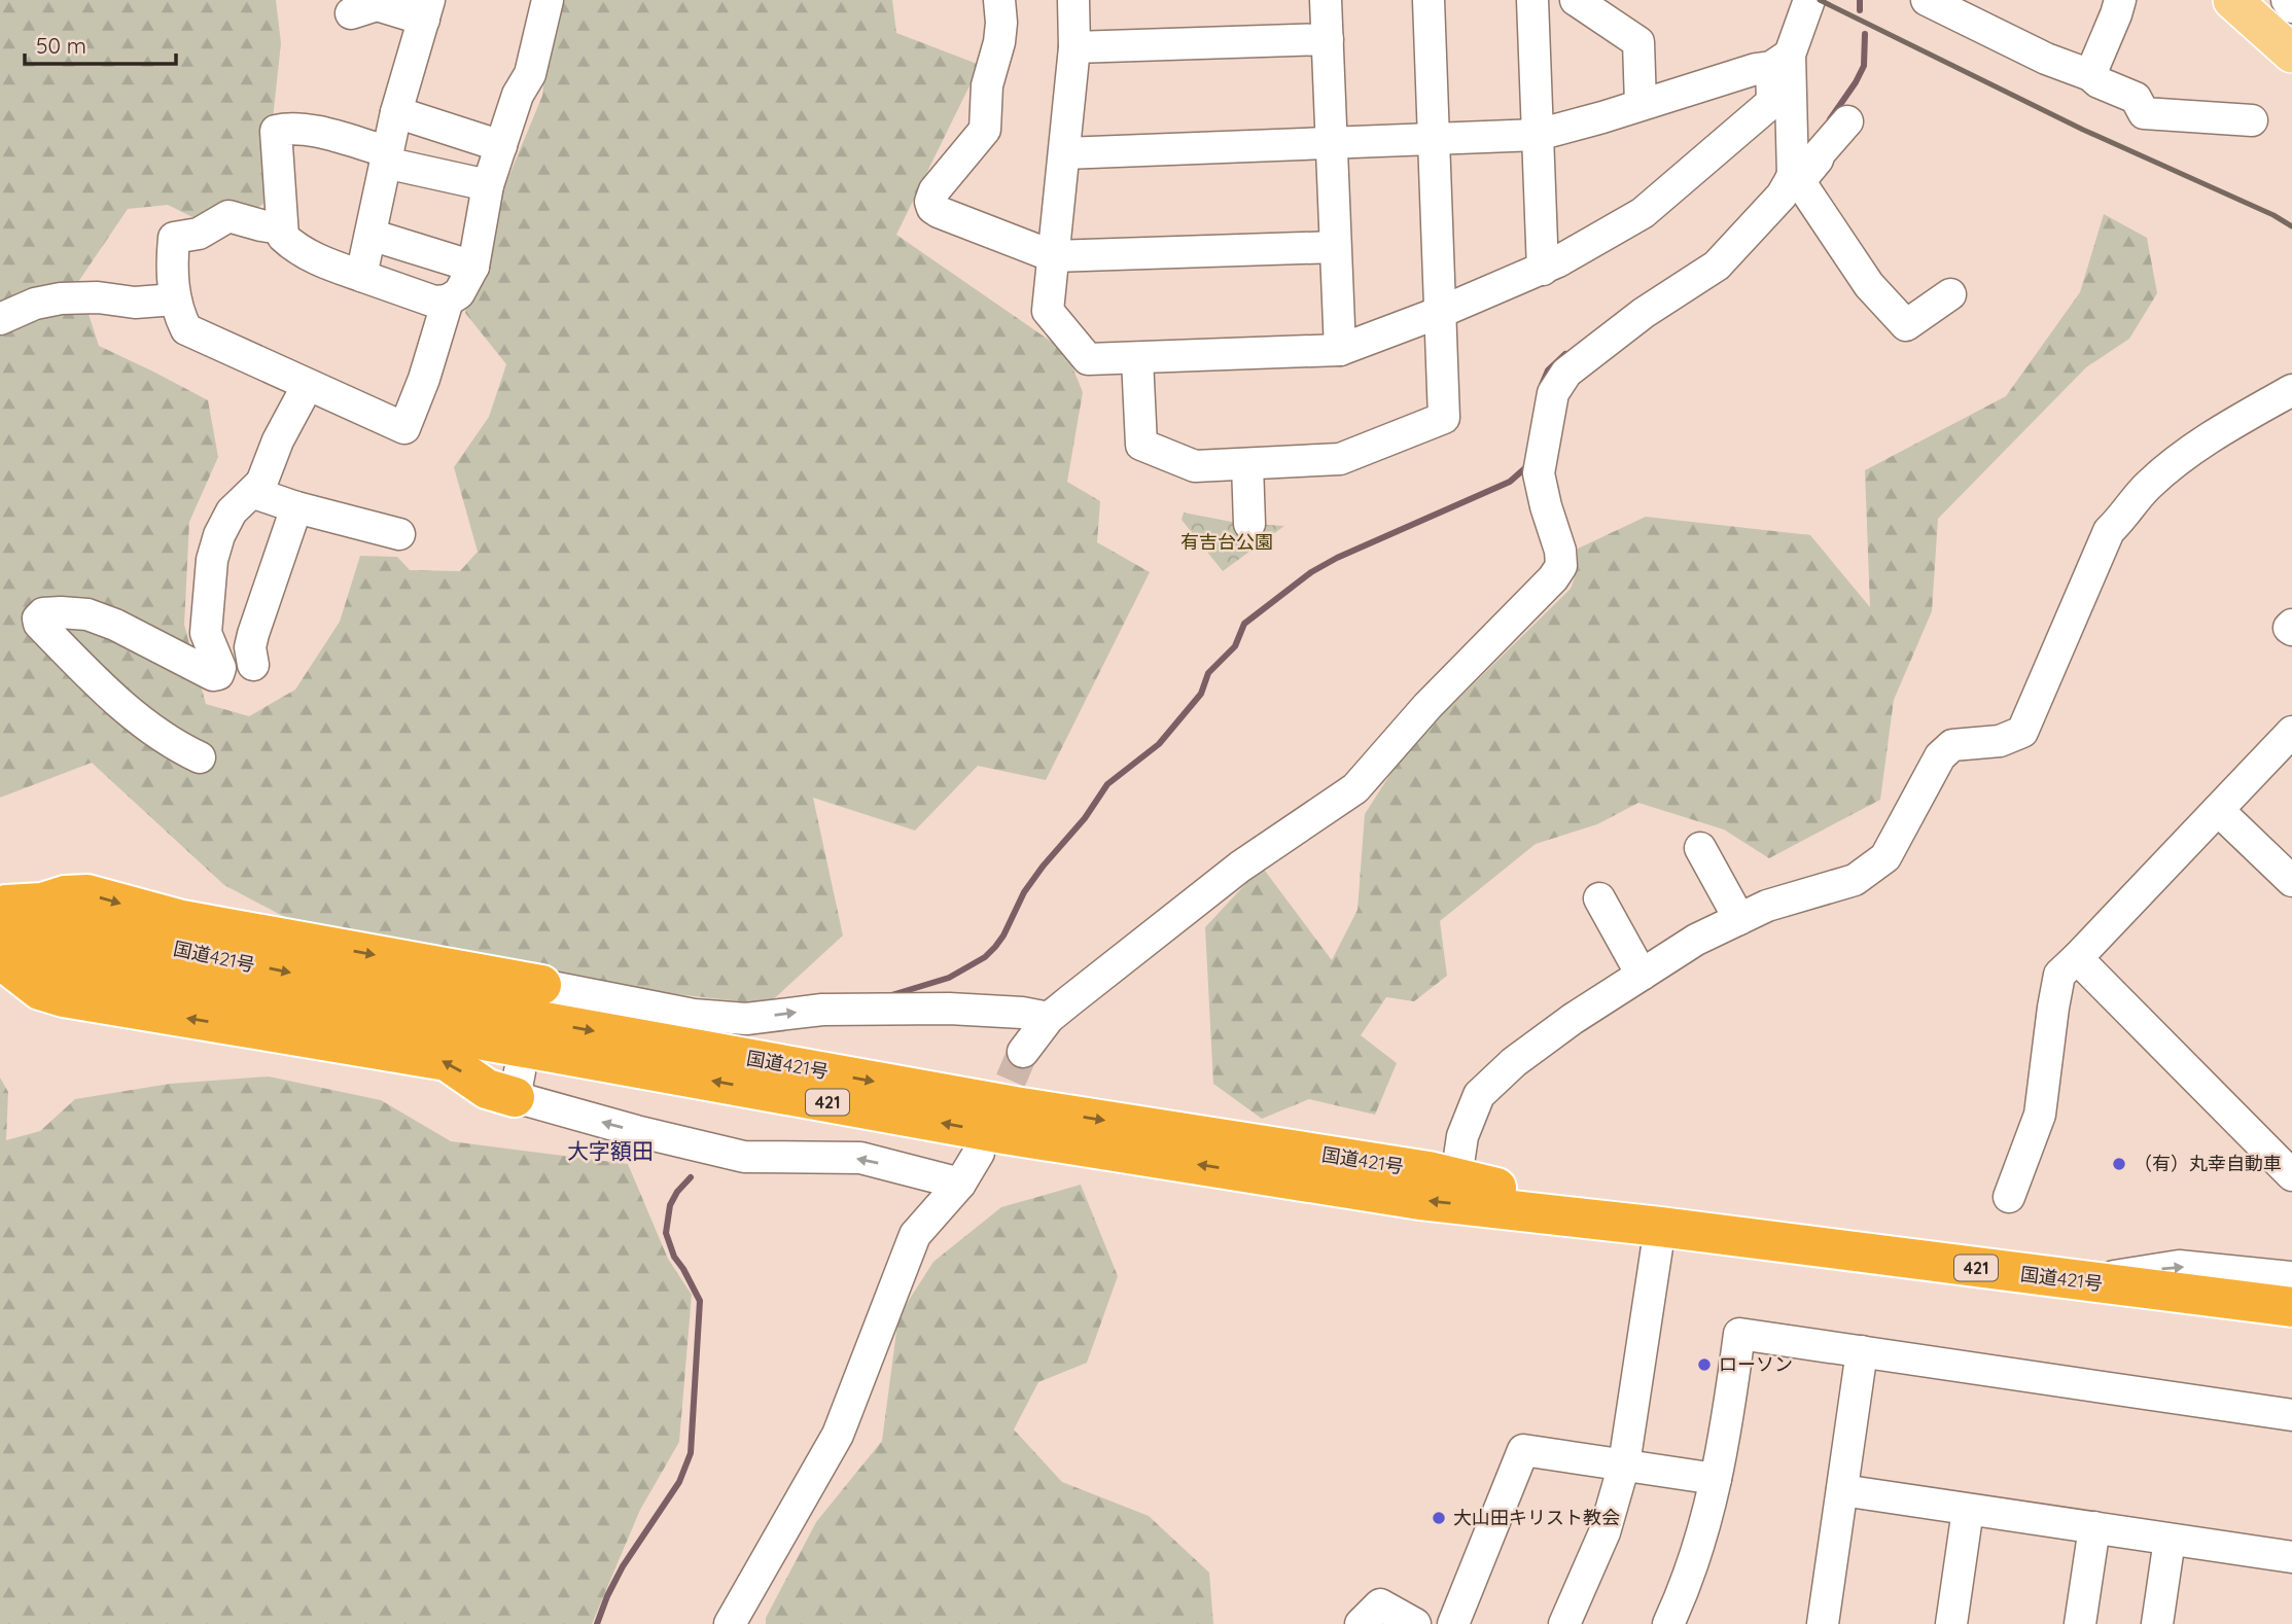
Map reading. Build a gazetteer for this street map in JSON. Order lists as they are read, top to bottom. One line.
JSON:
{"streets":{"highway":["国道421号","421"]},"districts":["大字額田"],"parks":["有吉台公園"],"places":["（有）丸幸自動車","ローソン","大山田キリスト教会"],"scale_bar":"50 m"}
